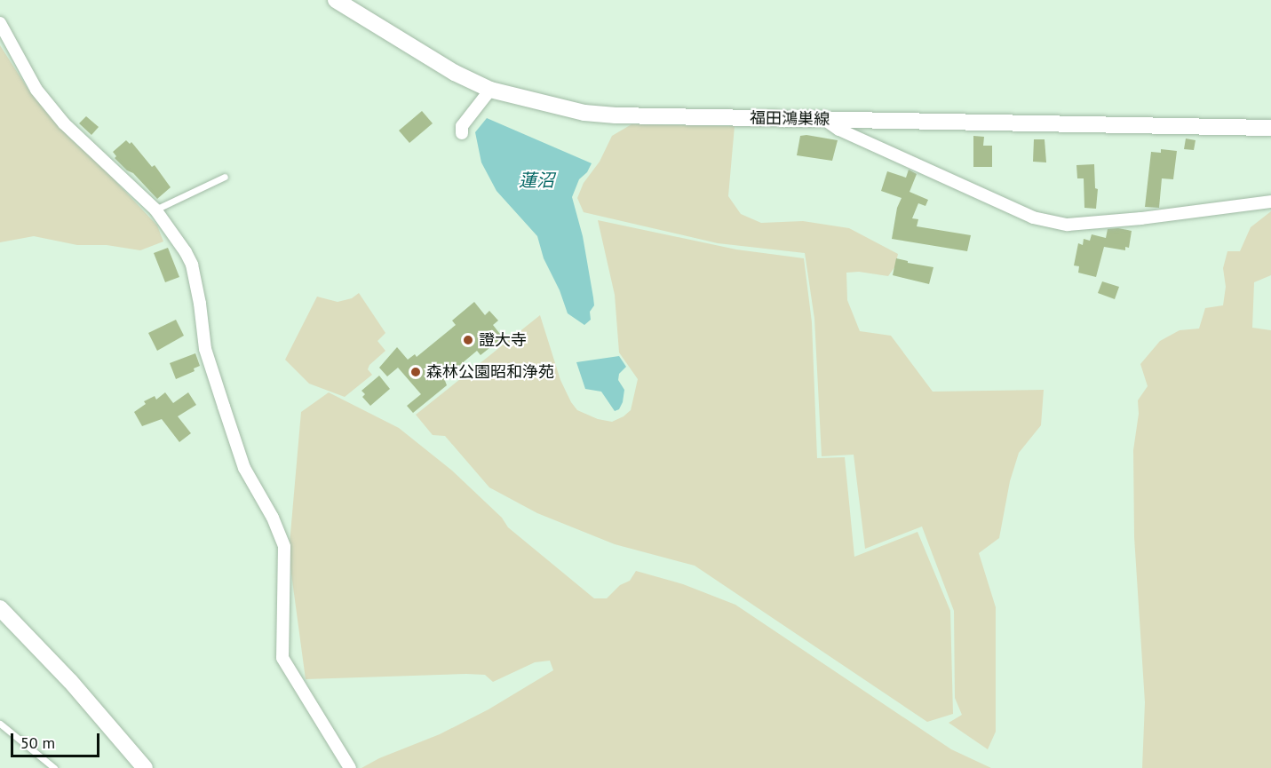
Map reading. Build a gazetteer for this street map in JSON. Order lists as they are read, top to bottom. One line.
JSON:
{"streets":{"main road":["福田鴻巣線"]},"water":["蓮沼"],"places":["證大寺","森林公園昭和浄苑"],"scale_bar":"50 m"}
